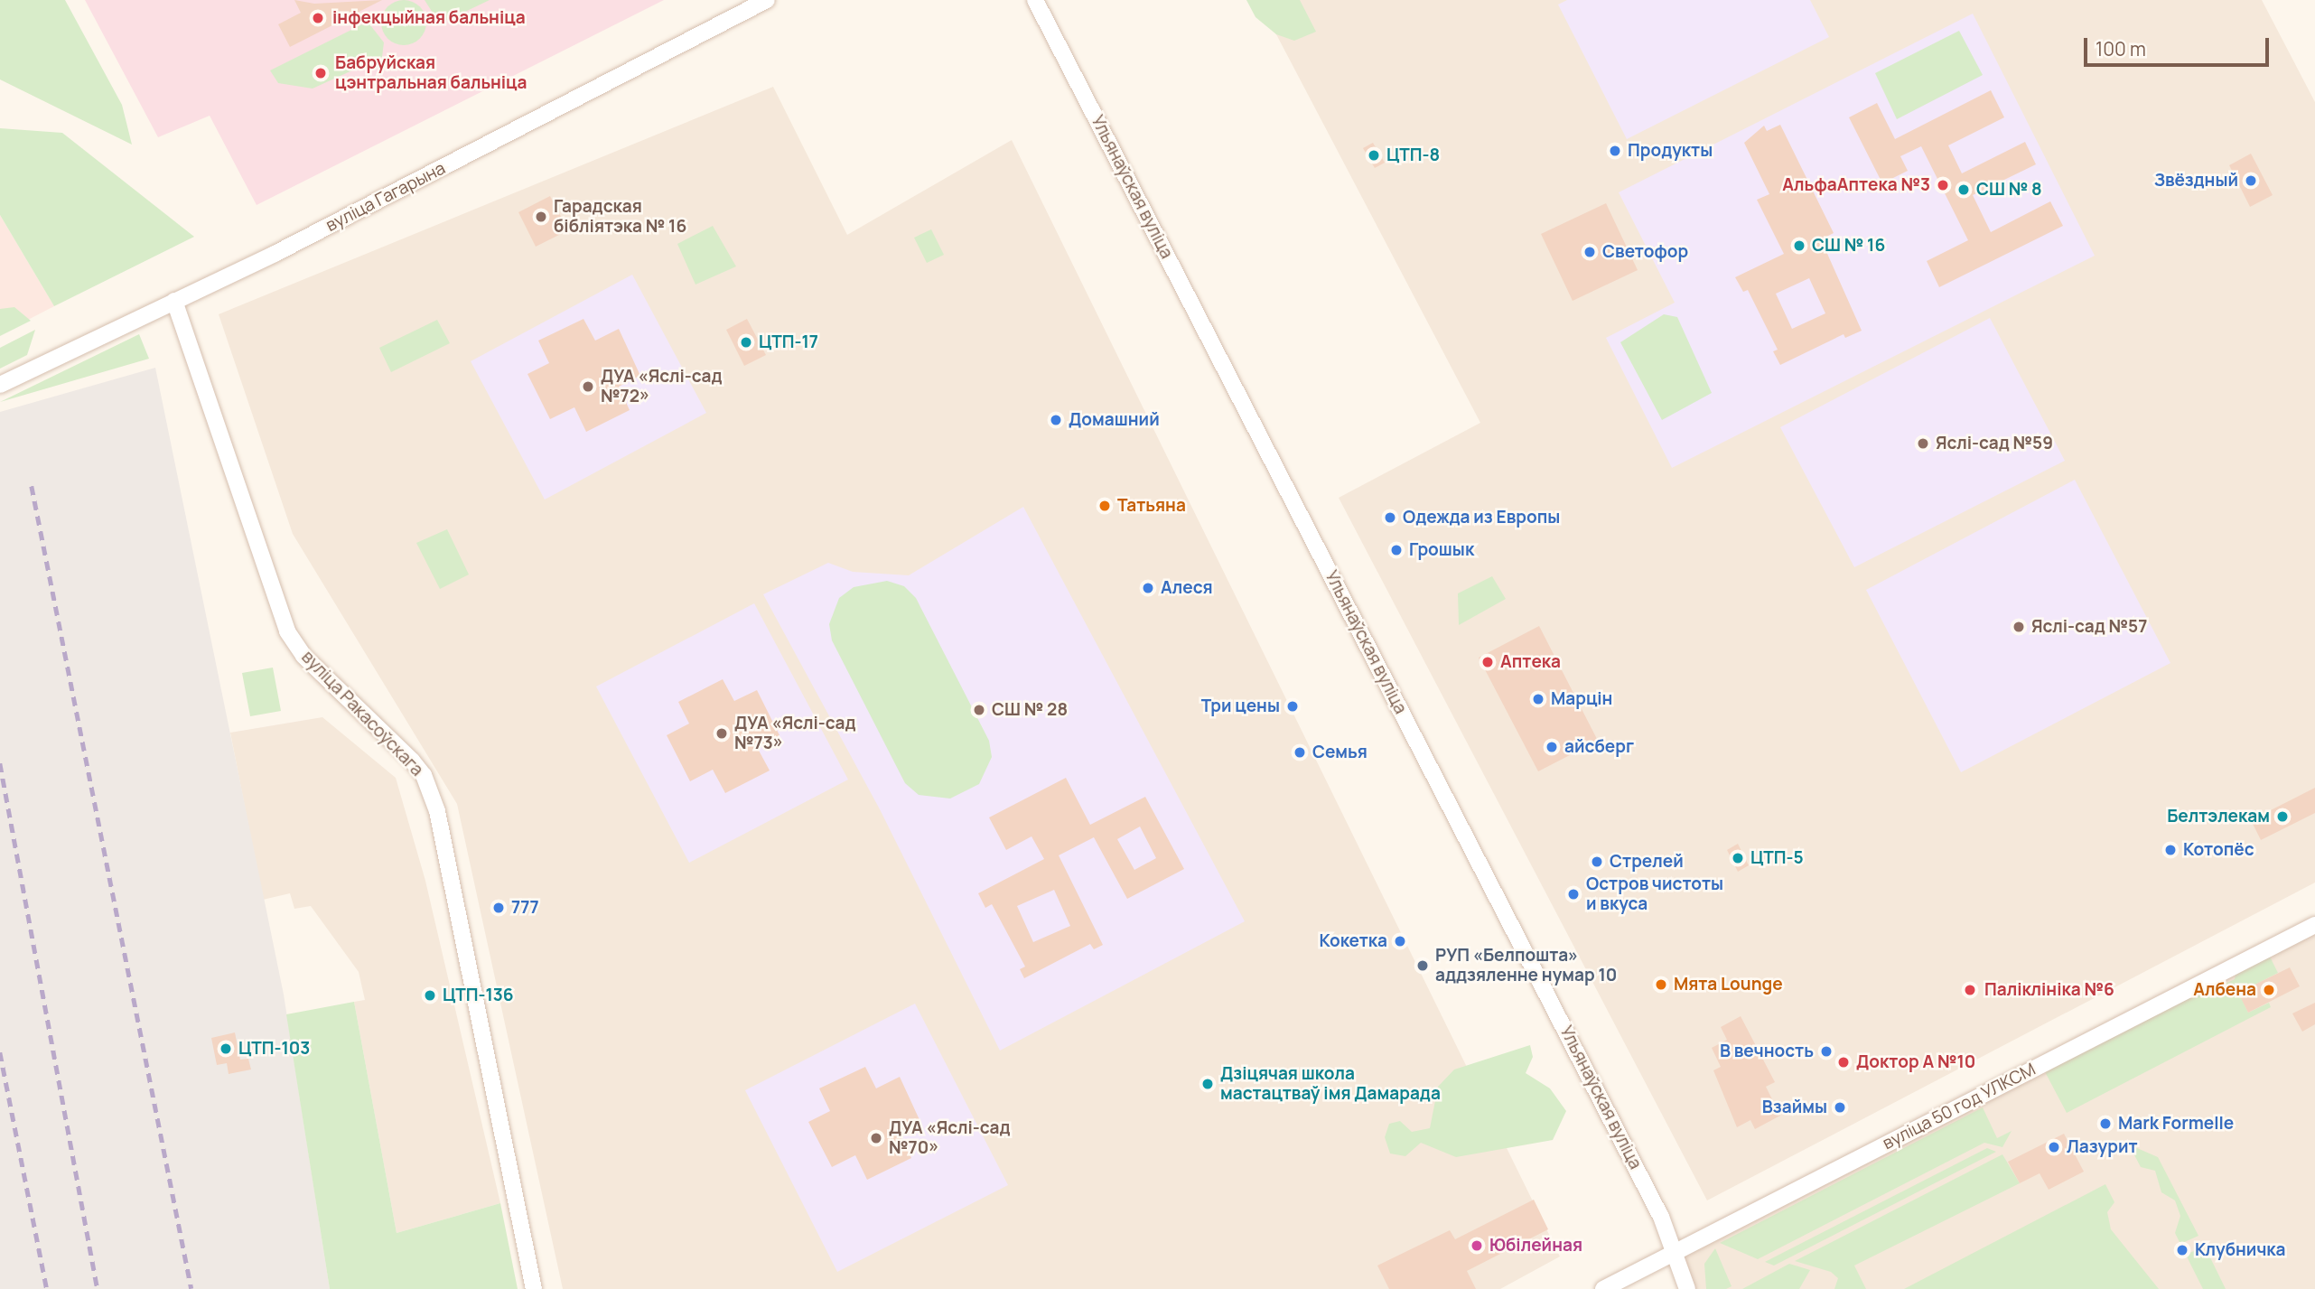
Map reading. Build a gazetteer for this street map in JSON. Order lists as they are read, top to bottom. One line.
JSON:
{"streets":{"main road":["Ульянаўская вуліца","вуліца Гагарына","вуліца Ракасоўскага","вуліца 50 год УЛКСМ"]},"crossings":[["Ульянаўская вуліца","вуліца 50 год УЛКСМ"],["вуліца Гагарына","вуліца Ракасоўскага"]],"places":["інфекцыйная бальніца","Бабруйская цэнтральная бальніца","Продукты","ЦТП-8","Звёздный","АльфаАптека №3","СШ № 8","Гарадская бібліятэка № 16","СШ № 16","Светофор","ЦТП-17","ДУА «Яслі-сад №72»","Домашний","Яслі-сад №59","Татьяна","Одежда из Европы","Грошык","Алеся","Яслі-сад №57","Аптека","Марцін","Три цены","СШ № 28","ДУА «Яслі-сад №73»","айсберг","Семья","Белтэлекам","Котопёс","ЦТП-5","Стрелей","Остров чистоты и вкуса","777","Кокетка","РУП «Белпошта» аддзяленне нумар 10","Мята Lounge","Паліклініка №6","Албена","ЦТП-136","ЦТП-103","В вечность","Доктор А №10","Дзіцячая школа мастацтваў імя Дамарада","Взаймы","Mark Formelle","ДУА «Яслі-сад №70»","Лазурит","Юбілейная","Клубничка"],"scale_bar":"100 m"}
